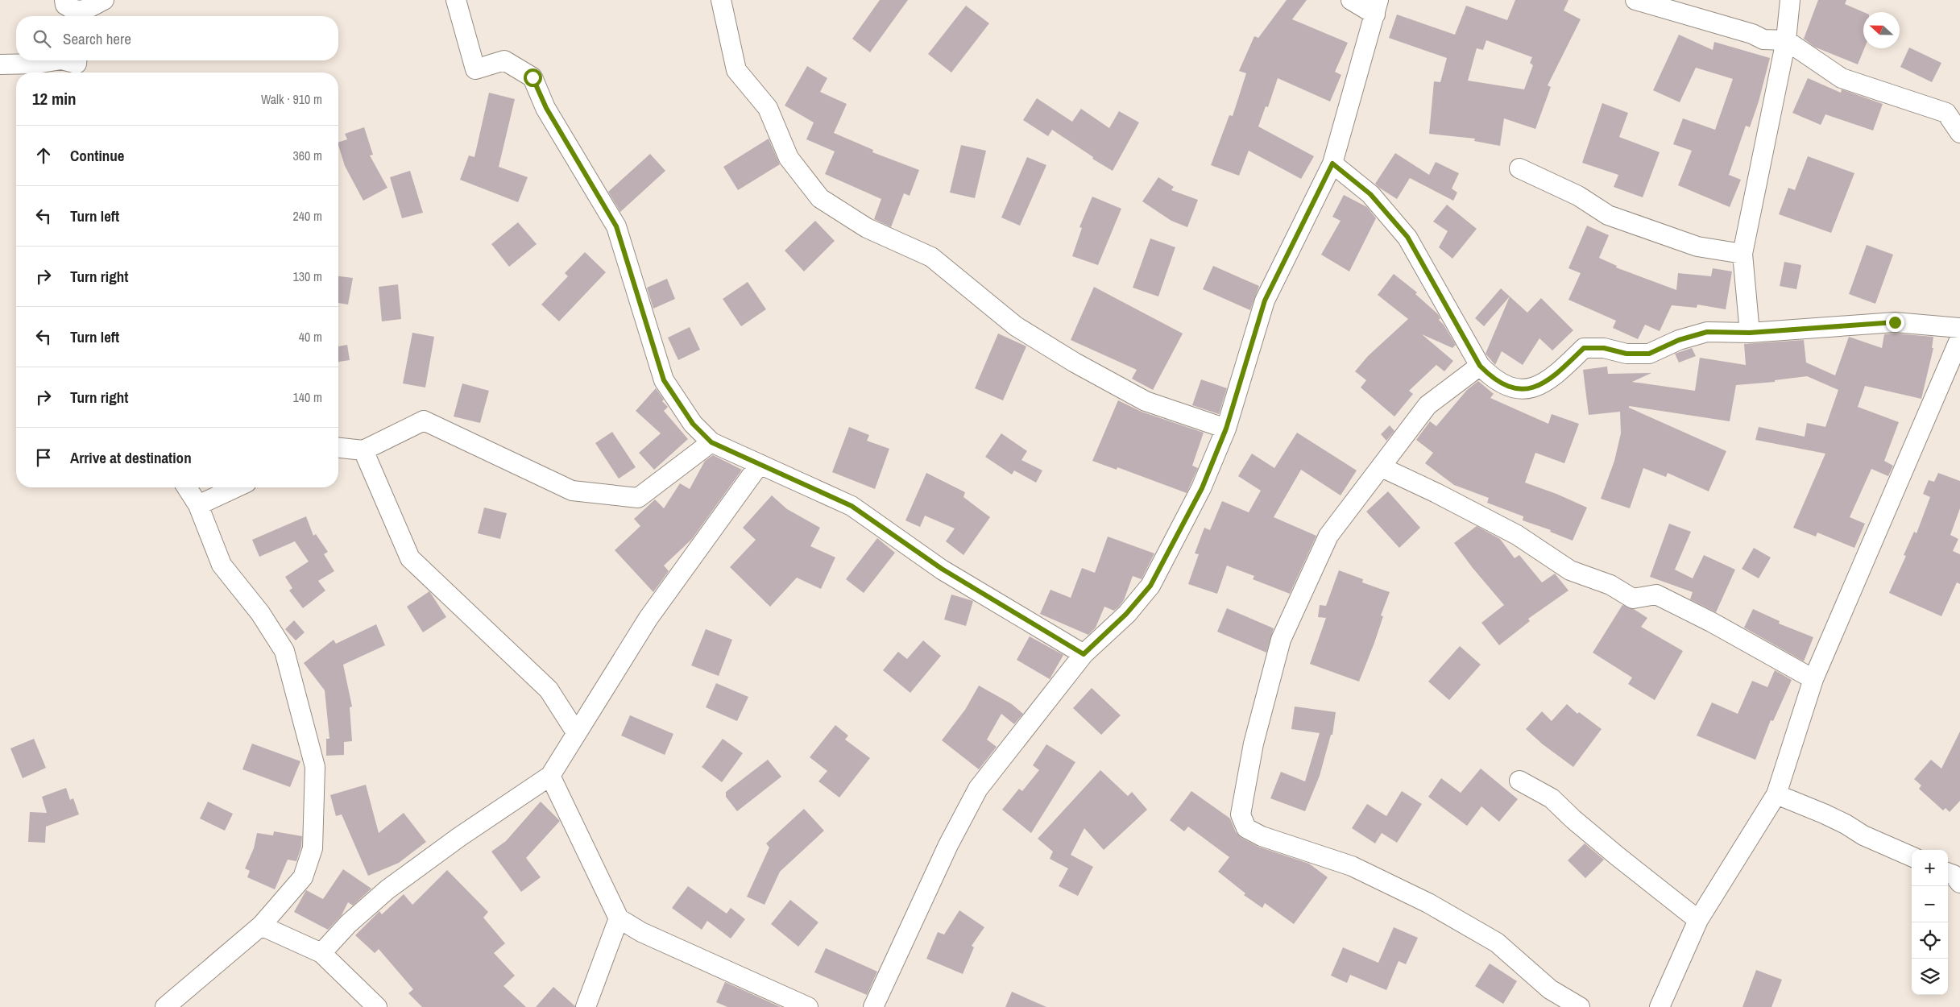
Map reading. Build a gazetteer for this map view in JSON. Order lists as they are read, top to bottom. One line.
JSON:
{"north":"left","page":{"search":"Search here","heading":["12 min","Walk · 910 m"],"list":[["Continue","360 m"],["Turn left","240 m"],["Turn right","130 m"],["Turn left","40 m"],["Turn right","140 m"],"Arrive at destination"],"map_buttons":["+","−"]}}
